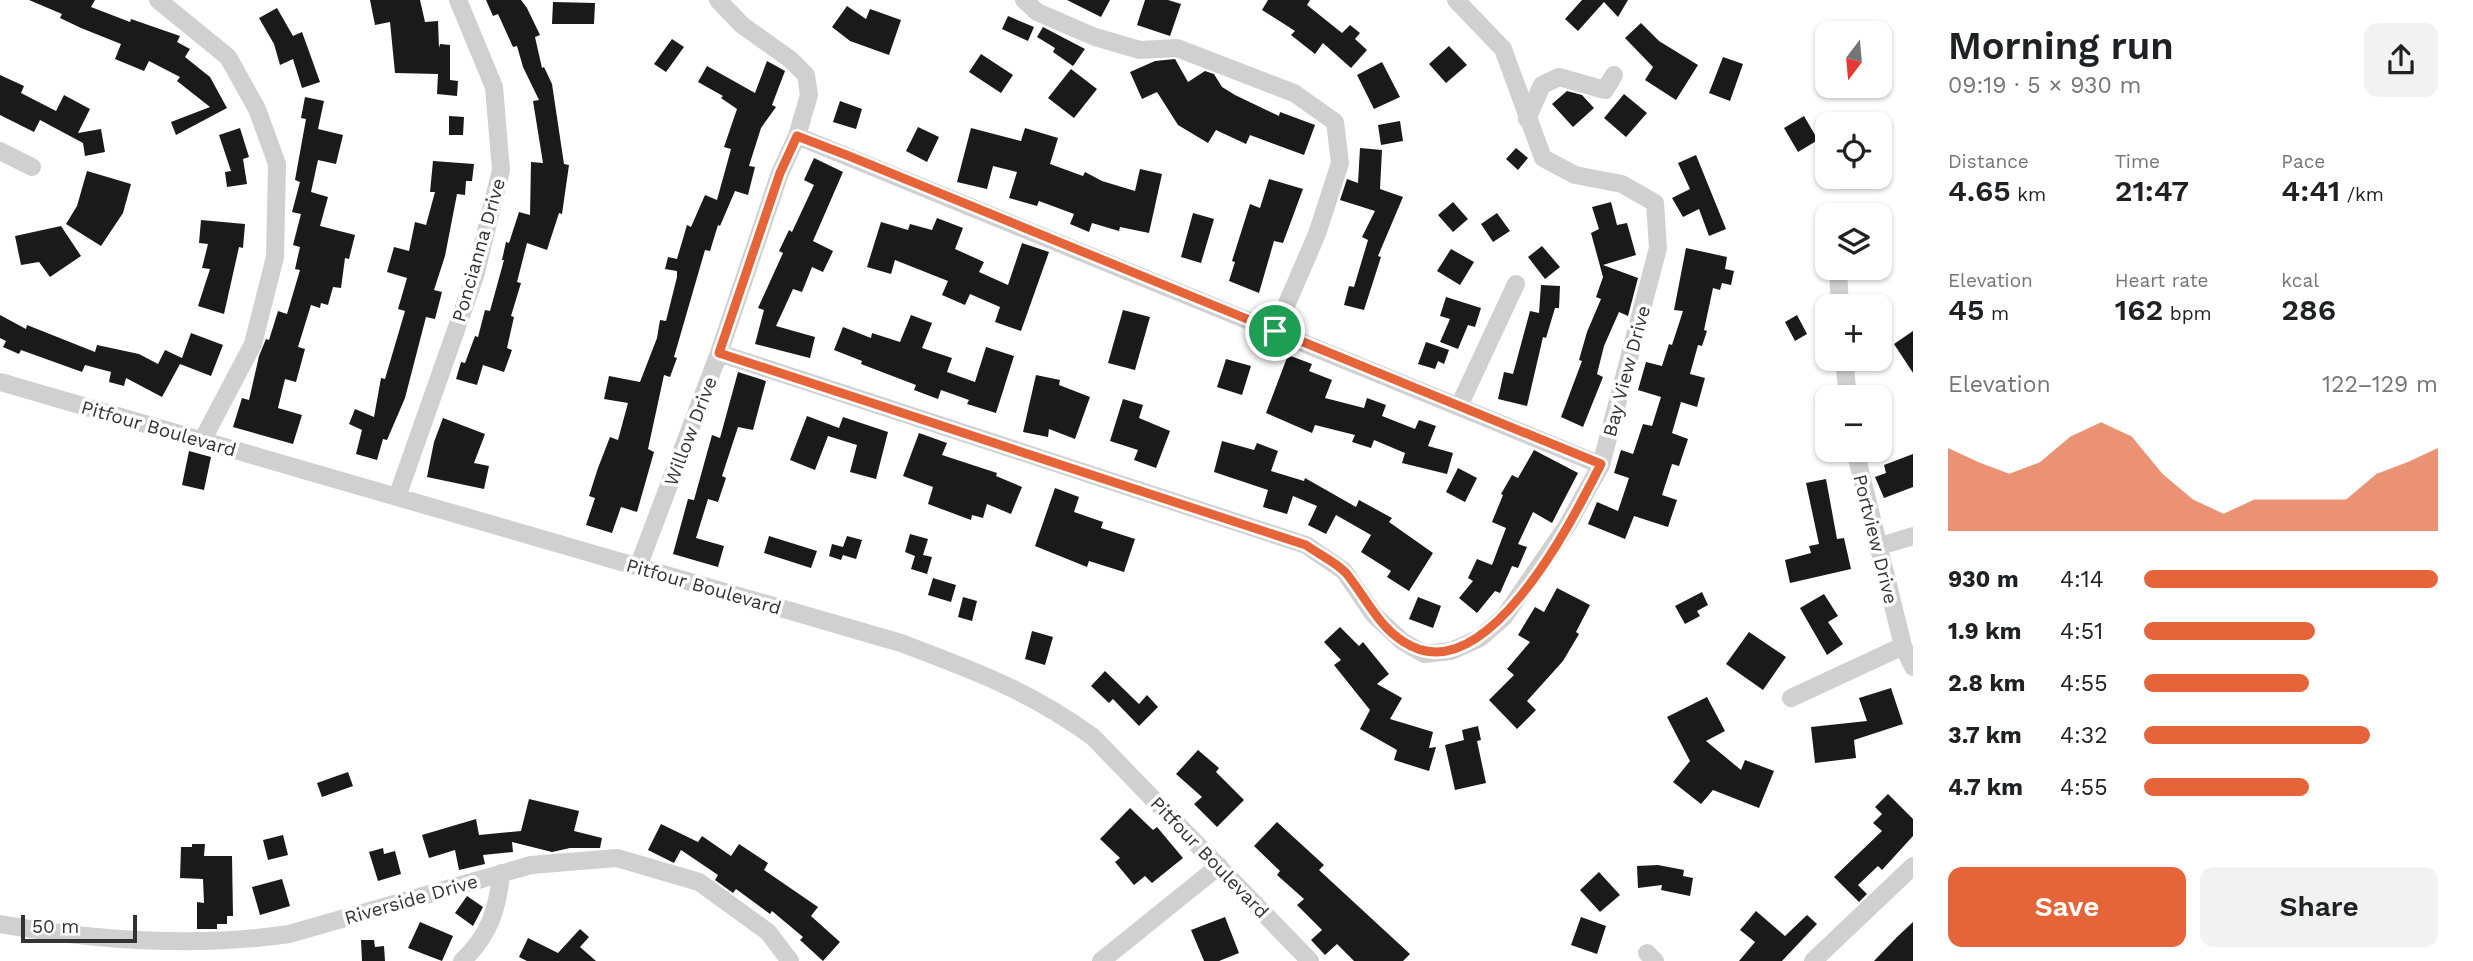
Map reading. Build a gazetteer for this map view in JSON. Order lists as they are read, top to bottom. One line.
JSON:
{"streets":{"street":["Poncianna Drive","Bay View Drive","Pitfour Boulevard","Willow Drive","Portview Drive","Riverside Drive"]},"crossings":[["Poncianna Drive","Pitfour Boulevard"],["Bay View Drive","Willow Drive"],["Pitfour Boulevard","Willow Drive"]],"scale_bar":"50 m","north":"bottom","page":{"heading":["Morning run","09:19 · 5 × 930 m"],"map_buttons":["+","−"],"stats":[["Distance","4.65 km"],["Time","21:47"],["Pace","4:41 /km"],["Elevation","45 m"],["Heart rate","162 bpm"],["kcal","286"]],"chart":["Elevation","122–129 m"],"list":[{"name":"930 m","note":"4:14"},{"name":"1.9 km","note":"4:51"},{"name":"2.8 km","note":"4:55"},{"name":"3.7 km","note":"4:32"},{"name":"4.7 km","note":"4:55"}],"buttons":["Save","Share"],"scale":"50 m"}}
